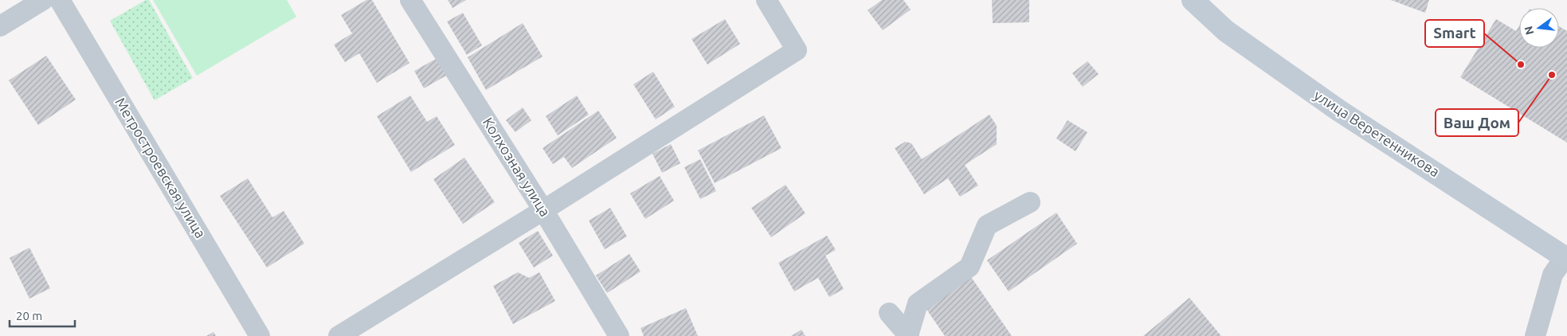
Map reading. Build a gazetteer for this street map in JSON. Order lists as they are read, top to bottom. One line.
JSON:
{"streets":{"main road":["улица Веретенникова"],"street":["Колхозная улица","Метростроевская улица"]},"places":["Smart","Ваш Дом"],"scale_bar":"20 m","north":"left"}
